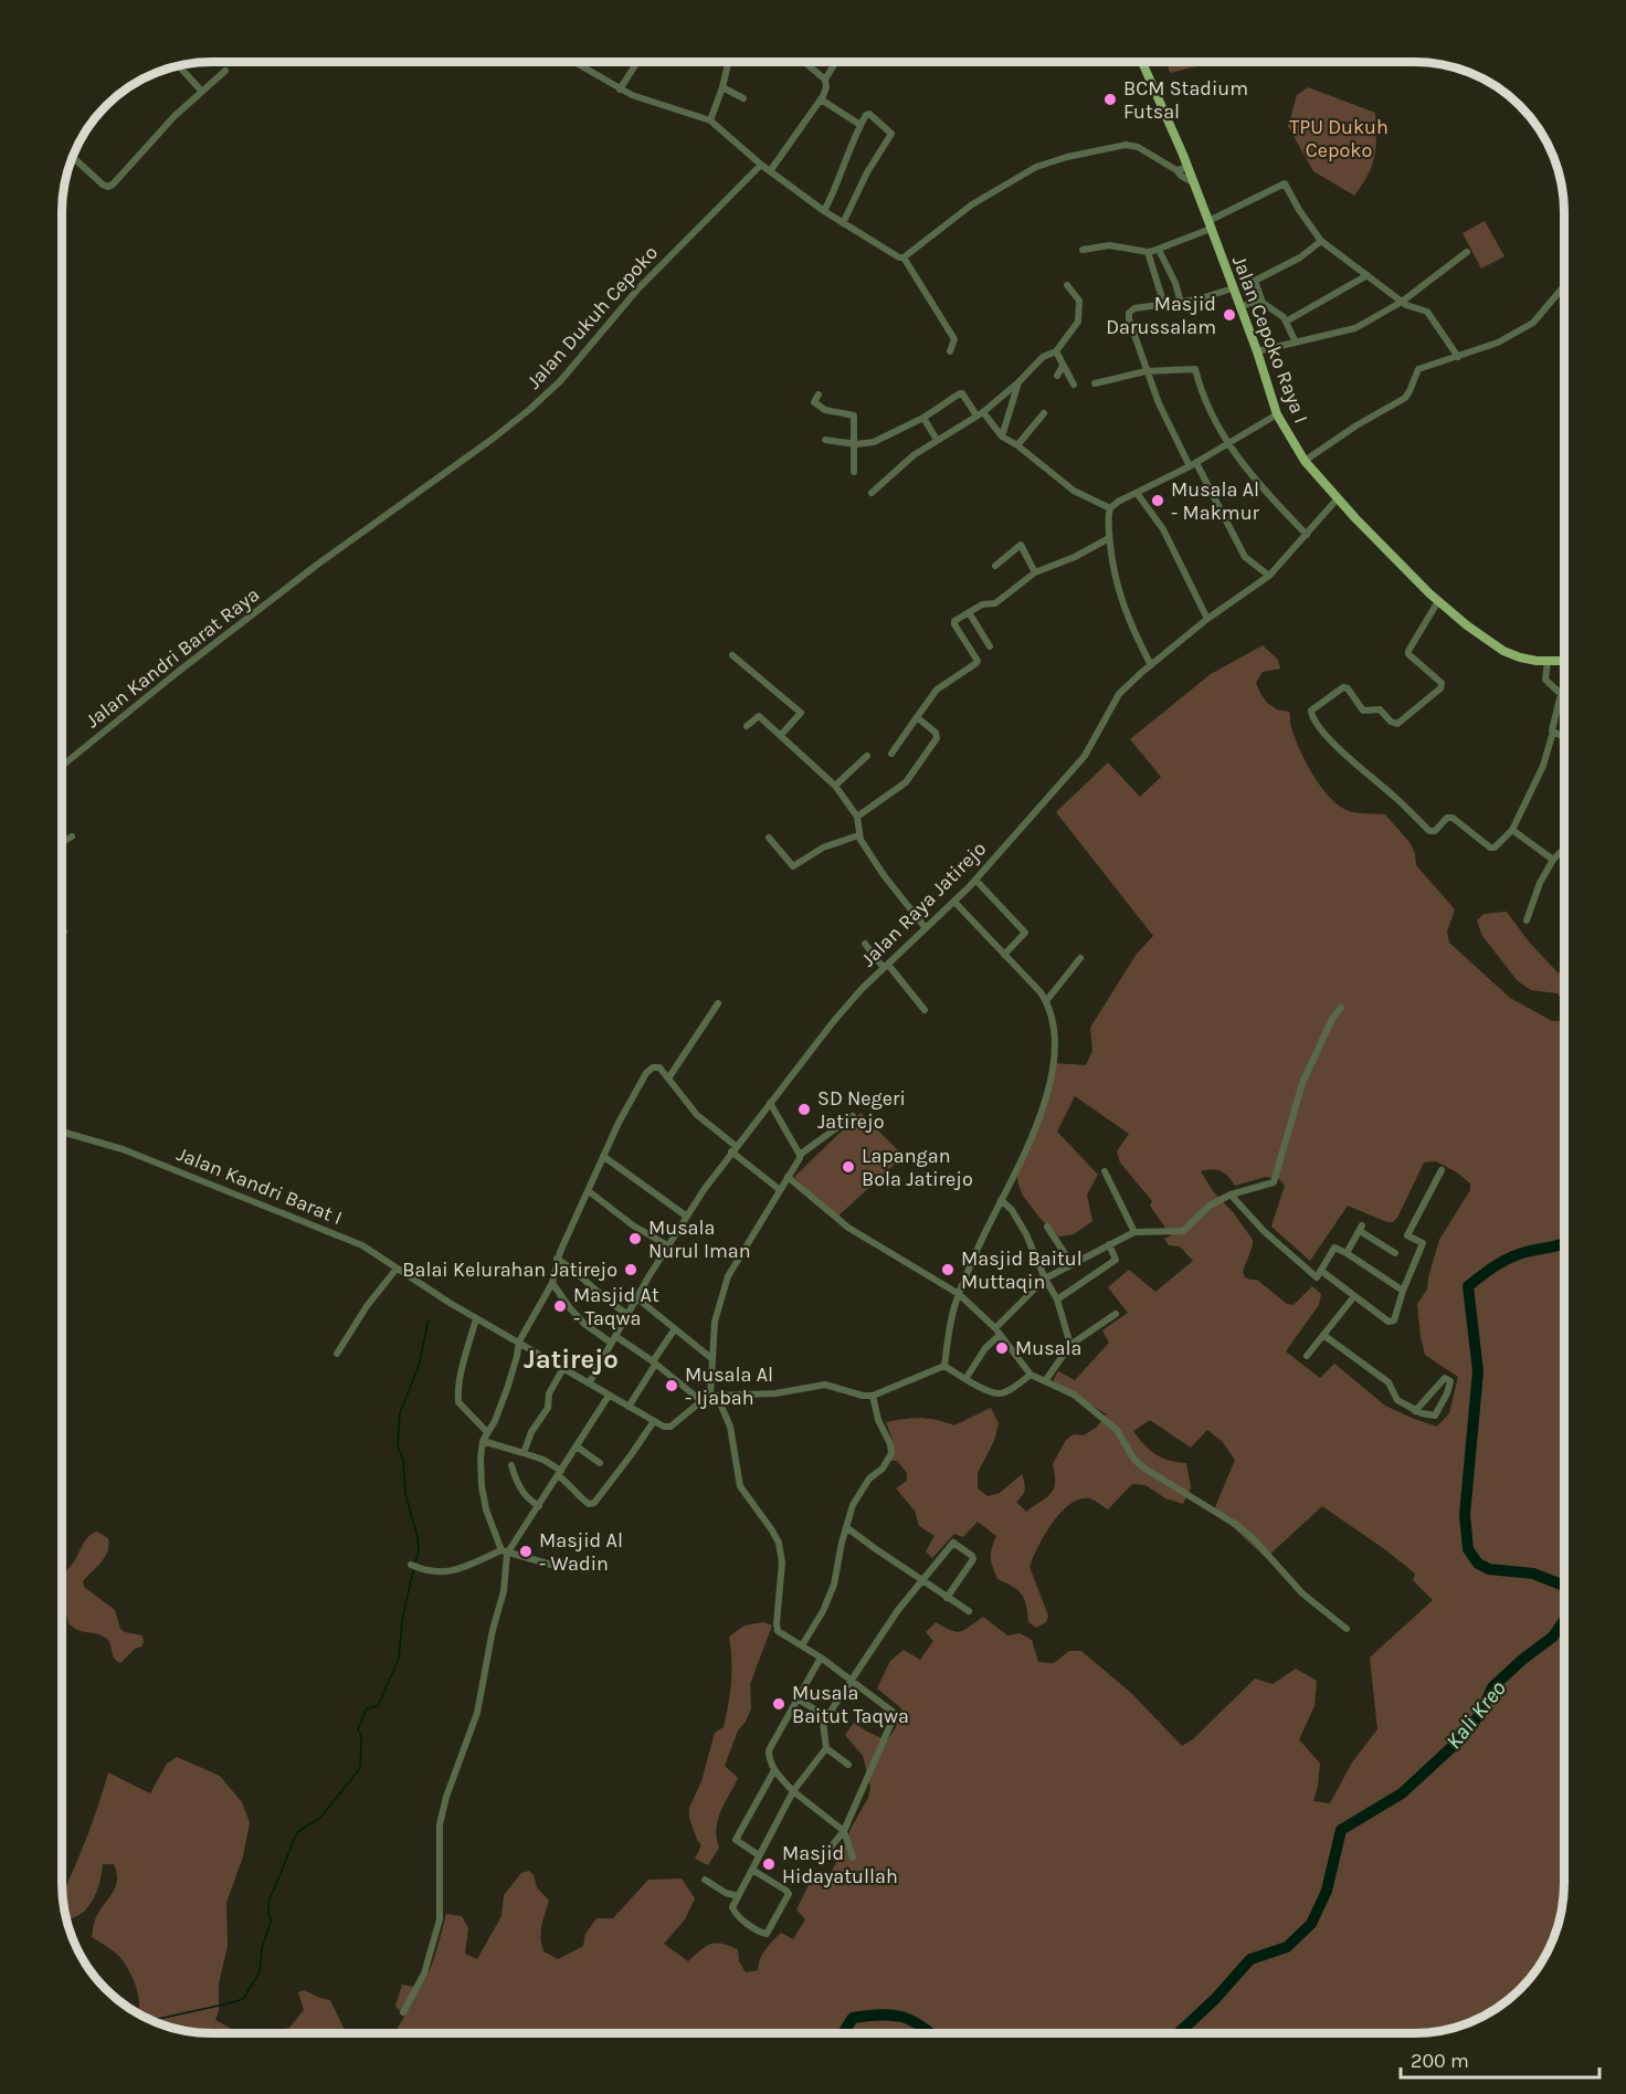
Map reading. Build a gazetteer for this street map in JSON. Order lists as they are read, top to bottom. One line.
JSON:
{"streets":{"main road":["Jalan Cepoko Raya I"],"street":["Jalan Dukuh Cepoko","Jalan Kandri Barat Raya","Jalan Raya Jatirejo","Jalan Kandri Barat I"]},"crossings":[["Jalan Dukuh Cepoko","Jalan Kandri Barat Raya"],["Jalan Cepoko Raya I","Jalan Raya Jatirejo"],["Jalan Raya Jatirejo","Jalan Kandri Barat I"]],"districts":["Jatirejo"],"water":["Kali Kreo"],"parks":["TPU Dukuh Cepoko"],"places":["BCM Stadium Futsal","Masjid Darussalam","Musala Al - Makmur","SD Negeri Jatirejo","Lapangan Bola Jatirejo","Musala Nurul Iman","Balai Kelurahan Jatirejo","Masjid Baitul Muttaqin","Masjid At - Taqwa","Musala","Musala Al - Ijabah","Masjid Al - Wadin","Musala Baitut Taqwa","Masjid Hidayatullah"],"scale_bar":"200 m"}
